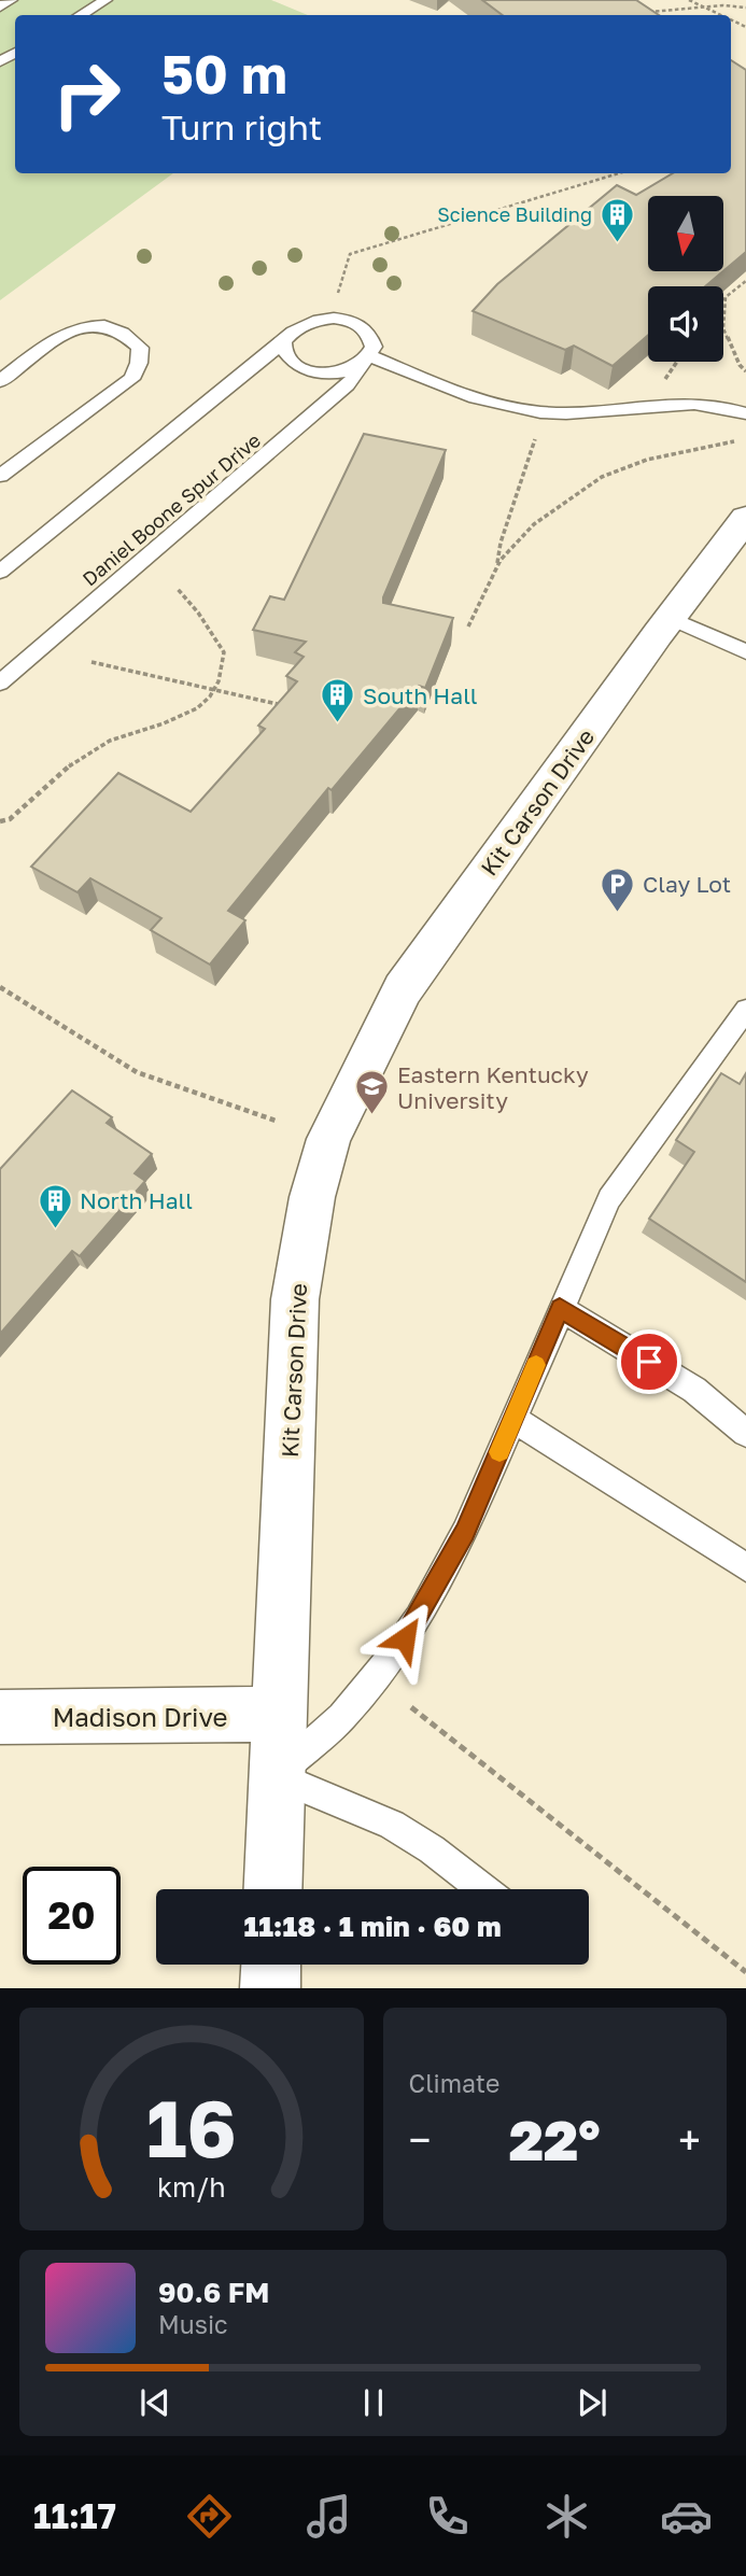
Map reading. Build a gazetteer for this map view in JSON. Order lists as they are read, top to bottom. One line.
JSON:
{"streets":{"street":["Kit Carson Drive","Madison Drive"],"lane":["Daniel Boone Spur Drive"]},"crossings":[["Kit Carson Drive","Madison Drive"]],"places":{"building":["Science Building","South Hall","North Hall"],"parking":["Clay Lot"],"school or university":["Eastern Kentucky University"]},"north":"bottom","page":{"turn":["50 m","Turn right"],"limit":"20","trip":"11:18 · 1 min · 60 m","tile":"Climate","heat":["−","22°","+"],"song":["90.6 FM","Music"],"tabs":"11:17","gauge":["16","km/h"]}}
